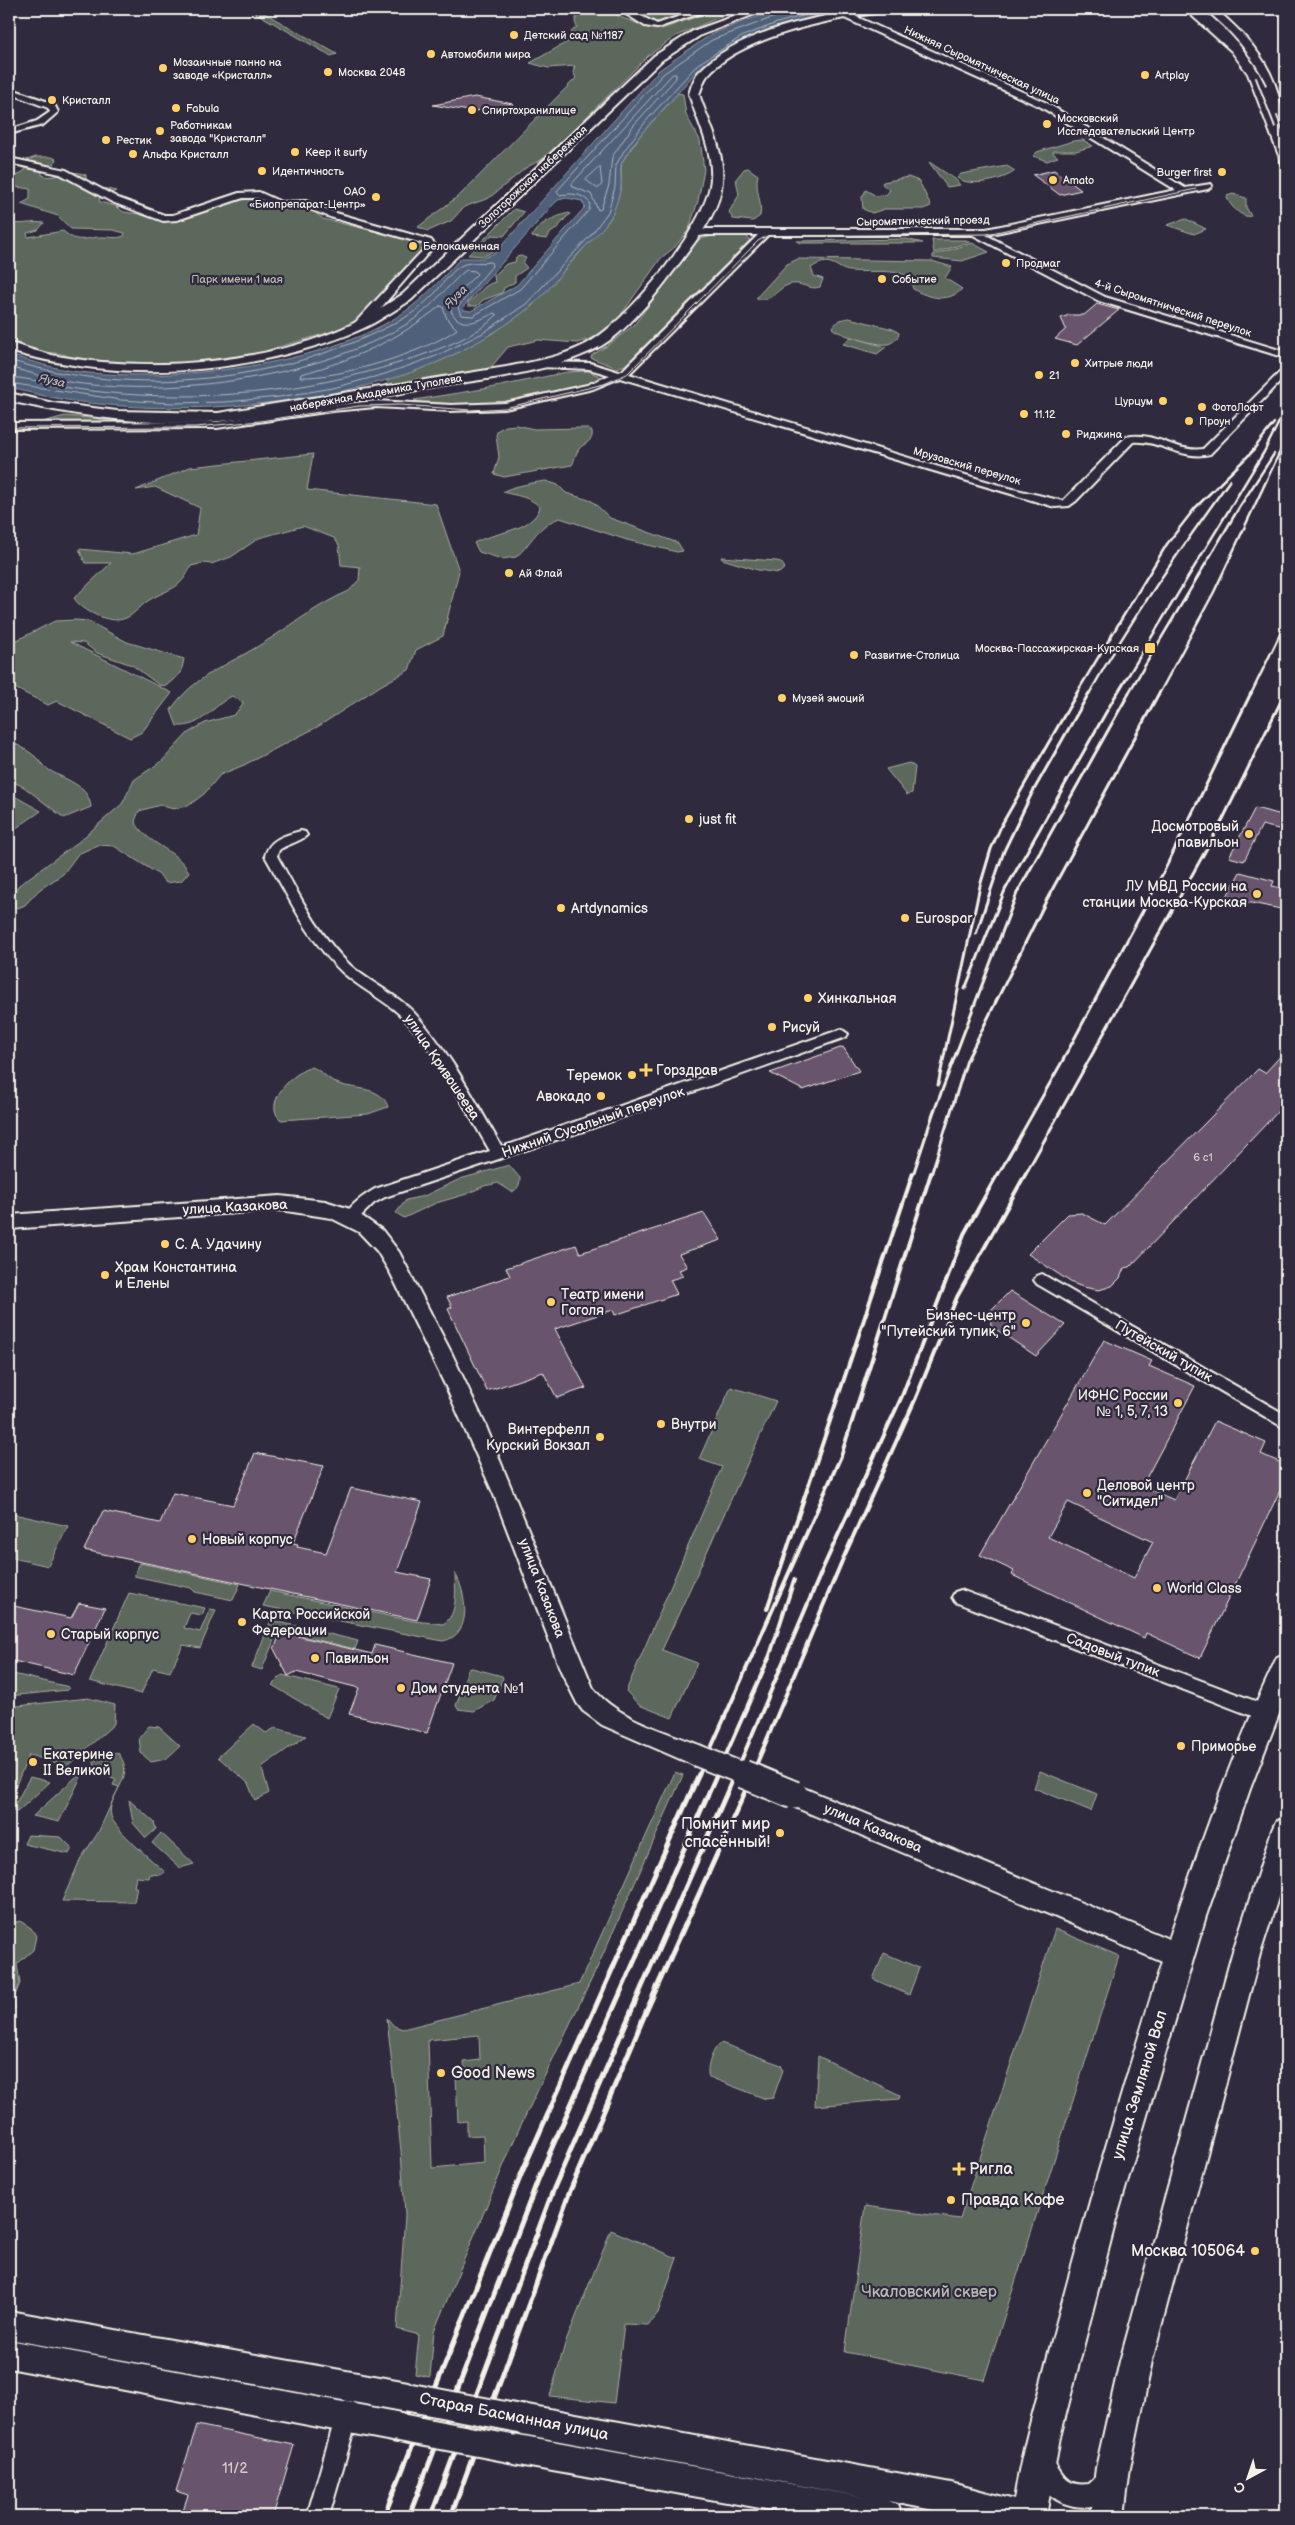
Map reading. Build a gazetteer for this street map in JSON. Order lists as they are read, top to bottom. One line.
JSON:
{"streets":{"main road":["Золоторожская набережная","набережная Академика Туполева","улица Казакова","улица Земляной Вал","Старая Басманная улица"],"street":["Нижняя Сыромятническая улица","Сыромятнический проезд","4-й Сыромятнический переулок","Мрузовский переулок","улица Кривошеева","Нижний Сусальный переулок","Путейский тупик","Садовый тупик"]},"crossings":[["Нижняя Сыромятническая улица","Сыромятнический проезд"],["Нижняя Сыромятническая улица","набережная Академика Туполева"],["Сыромятнический проезд","4-й Сыромятнический переулок"],["Сыромятнический проезд","набережная Академика Туполева"],["набережная Академика Туполева","Мрузовский переулок"],["улица Кривошеева","Нижний Сусальный переулок"],["Нижний Сусальный переулок","улица Казакова"],["улица Казакова","улица Земляной Вал"],["Садовый тупик","улица Земляной Вал"]],"water":["Яуза"],"parks":["Парк имени 1 мая","Чкаловский сквер"],"places":{"other":["Детский сад №1187","Автомобили мира","Мозаичные панно на заводе «Кристалл»","Москва 2048","Artplay","Кристалл","Fabula","Спиртохранилище","Московский Исследовательский Центр","Работникам завода \"Кристалл\"","Рестик","Keep it surfy","Альфа Кристалл","Идентичность","Burger first","Amato","ОАО «Биопрепарат-Центр»","Белокаменная","Продмаг","Событие","Хитрые люди","21","Цурцум","ФотоЛофт","11.12","Проун","Риджина","Ай Флай","Развитие-Столица","Музей эмоций","just fit","Досмотровый павильон","ЛУ МВД России на станции Москва-Курская","Artdynamics","Eurospar","Хинкальная","Рисуй","Теремок","Авокадо","С. А. Удачину","Храм Константина и Елены","Театр имени Гоголя","Бизнес-центр \"Путейский тупик, 6\"","ИФНС России № 1, 5, 7, 13","Внутри","Винтерфелл Курский Вокзал","Деловой центр \"Ситидел\"","Новый корпус","World Class","Карта Российской Федерации","Старый корпуc","Павильон","Дом студента №1","Приморье","Екатерине II Великой","Помнит мир спасённый!","Good News","Правда Кофе","Москва 105064"],"transit":["Москва-Пассажирская-Курская"],"health":["Горздрав","Ригла"]},"house_numbers":["6 с1","11/2"],"north":"bottom left"}
